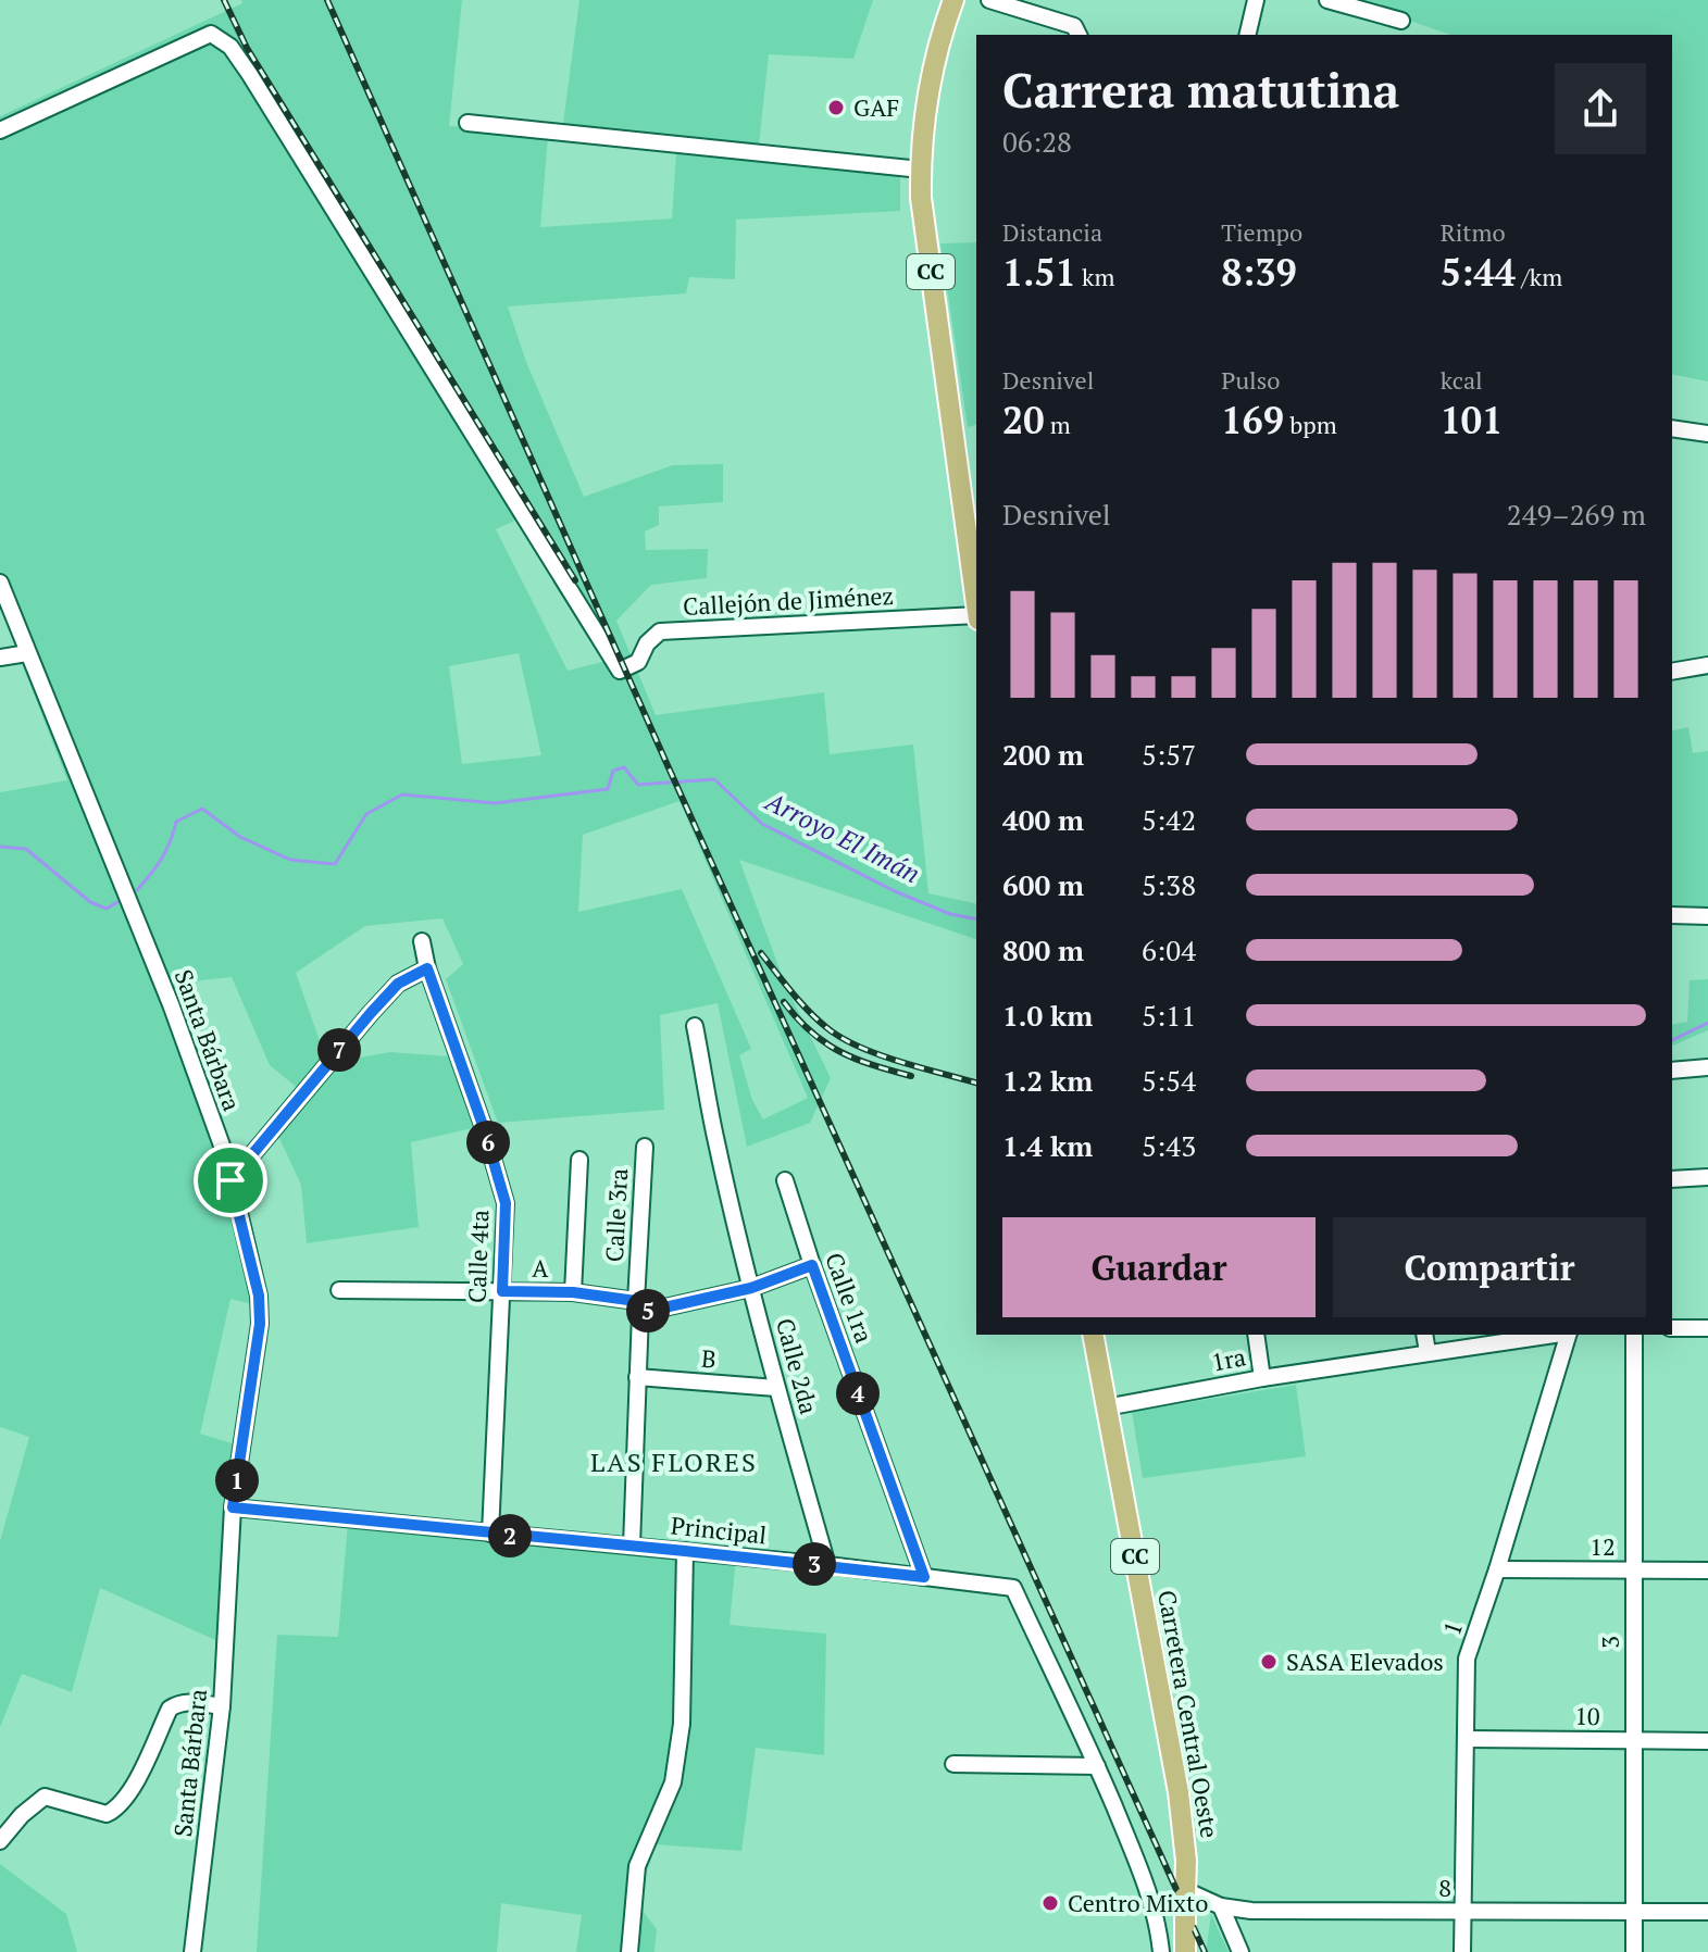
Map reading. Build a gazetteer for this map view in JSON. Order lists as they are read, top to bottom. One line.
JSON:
{"streets":{"main road":["CC","Carretera Central Oeste"],"street":["Callejón de Jiménez","Santa Bárbara","Calle 3ra","Calle 4ta","A","Calle 1ra","B","1ra","Calle 2da","Principal","12","1","3","10","8"]},"crossings":[["Santa Bárbara","Principal"],["Calle 3ra","A"],["Calle 3ra","B"],["Calle 3ra","Principal"],["Calle 4ta","A"],["Calle 4ta","Principal"],["A","Calle 1ra"],["A","Calle 2da"],["Calle 1ra","Principal"],["B","Calle 2da"],["1ra","Carretera Central Oeste"],["Calle 2da","Principal"],["12","1"],["12","3"],["1","10"],["1","8"],["3","10"],["3","8"],["Carretera Central Oeste","8"]],"districts":["LAS FLORES"],"water":["Arroyo El Imán"],"places":["GAF","SASA Elevados","Centro Mixto"],"page":{"heading":["Carrera matutina","06:28"],"stats":[["Distancia","1.51 km"],["Tiempo","8:39"],["Ritmo","5:44 /km"],["Desnivel","20 m"],["Pulso","169 bpm"],["kcal","101"]],"chart":["Desnivel","249–269 m"],"list":[{"name":"200 m","note":"5:57"},{"name":"400 m","note":"5:42"},{"name":"600 m","note":"5:38"},{"name":"800 m","note":"6:04"},{"name":"1.0 km","note":"5:11"},{"name":"1.2 km","note":"5:54"},{"name":"1.4 km","note":"5:43"}],"pins":["7","6","5","4","1","2","3"],"buttons":["Guardar","Compartir"]}}
